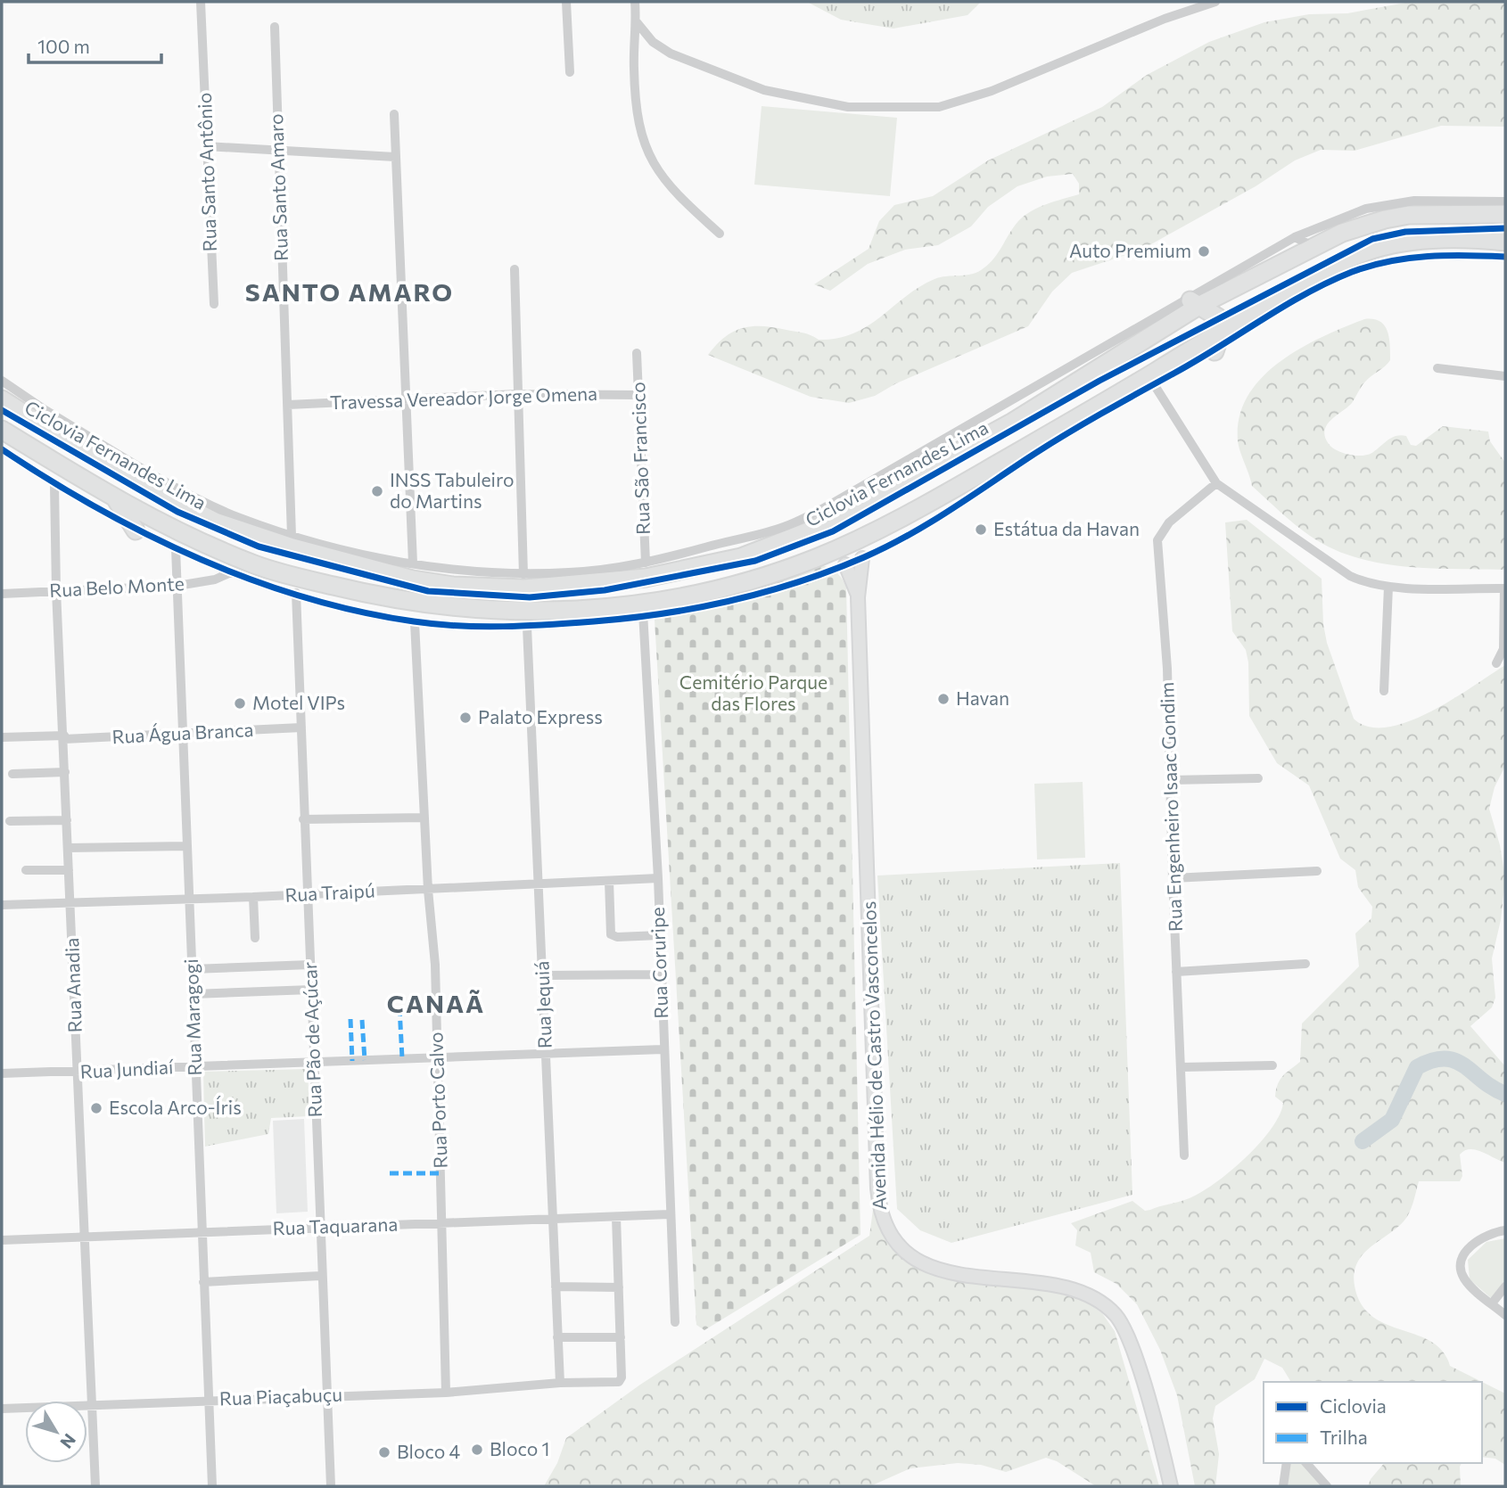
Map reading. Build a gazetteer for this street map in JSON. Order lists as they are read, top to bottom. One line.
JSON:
{"streets":{"street":["Rua Santo Antônio","Rua Santo Amaro","Travessa Vereador Jorge Omena","Rua São Francisco","Rua Belo Monte","Rua Água Branca","Rua Engenheiro Isaac Gondim","Rua Traipú","Rua Coruripe","Rua Anadia","Rua Jequiá","Rua Maragogi","Rua Pão de Açúcar","Avenida Hélio de Castro Vasconcelos","Rua Jundiaí","Rua Porto Calvo","Rua Taquarana","Rua Piaçabuçu"],"cycle path":["Ciclovia Fernandes Lima"]},"crossings":[["Rua Santo Amaro","Travessa Vereador Jorge Omena"],["Travessa Vereador Jorge Omena","Rua São Francisco"],["Rua Belo Monte","Rua Anadia"],["Rua Belo Monte","Rua Maragogi"],["Rua Água Branca","Rua Anadia"],["Rua Água Branca","Rua Maragogi"],["Rua Água Branca","Rua Pão de Açúcar"],["Rua Traipú","Rua Coruripe"],["Rua Traipú","Rua Anadia"],["Rua Traipú","Rua Jequiá"],["Rua Traipú","Rua Maragogi"],["Rua Traipú","Rua Pão de Açúcar"],["Rua Traipú","Rua Porto Calvo"],["Rua Coruripe","Rua Jundiaí"],["Rua Coruripe","Rua Taquarana"],["Rua Anadia","Rua Jundiaí"],["Rua Anadia","Rua Taquarana"],["Rua Anadia","Rua Piaçabuçu"],["Rua Jequiá","Rua Jundiaí"],["Rua Jequiá","Rua Taquarana"],["Rua Jequiá","Rua Piaçabuçu"],["Rua Maragogi","Rua Jundiaí"],["Rua Maragogi","Rua Taquarana"],["Rua Maragogi","Rua Piaçabuçu"],["Rua Pão de Açúcar","Rua Jundiaí"],["Rua Pão de Açúcar","Rua Taquarana"],["Rua Pão de Açúcar","Rua Piaçabuçu"],["Rua Jundiaí","Rua Porto Calvo"],["Rua Porto Calvo","Rua Taquarana"],["Rua Porto Calvo","Rua Piaçabuçu"]],"districts":["SANTO AMARO","CANAÃ"],"parks":["Cemitério Parque das Flores"],"places":["Auto Premium","INSS Tabuleiro do Martins","Estátua da Havan","Havan","Motel VIPs","Palato Express","Escola Arco-Íris","Bloco 1","Bloco 4"],"legend":["Ciclovia","Trilha"],"scale_bar":"100 m","north":"bottom right"}
